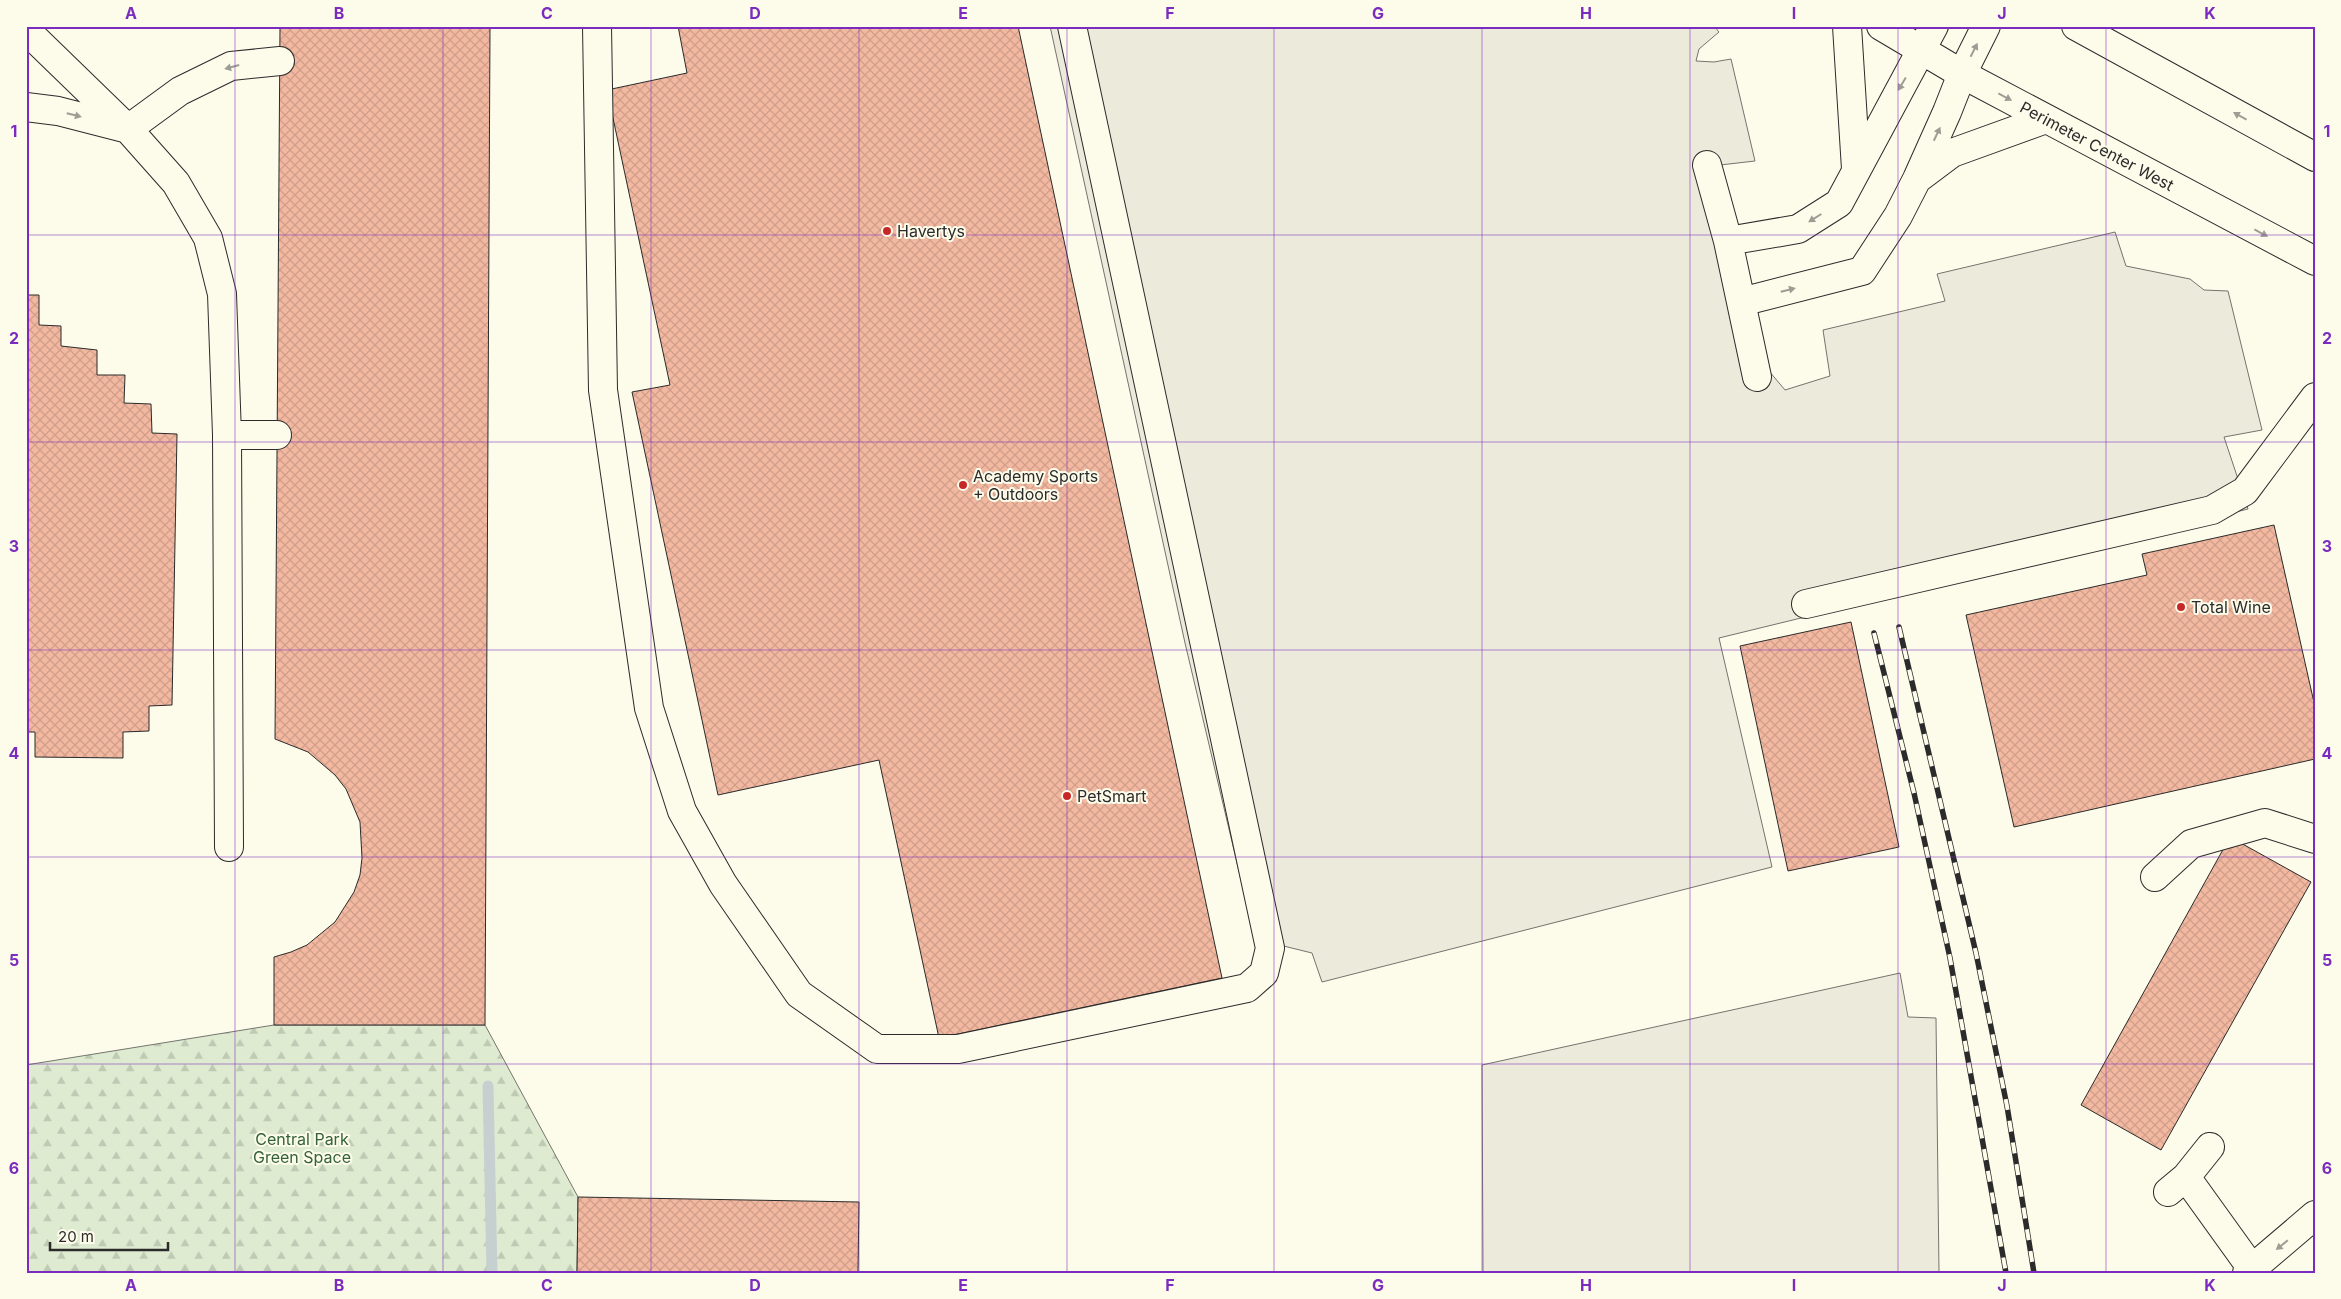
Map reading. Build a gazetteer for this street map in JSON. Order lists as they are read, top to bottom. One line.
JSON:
{"streets":{"main road":["Perimeter Center West"]},"parks":["Central Park Green Space"],"places":["Havertys","Academy Sports + Outdoors","Total Wine","PetSmart"],"scale_bar":"20 m","grid":{"columns":["A","B","C","D","E","F","G","H","I","J","K"],"rows":["1","2","3","4","5","6"]}}
